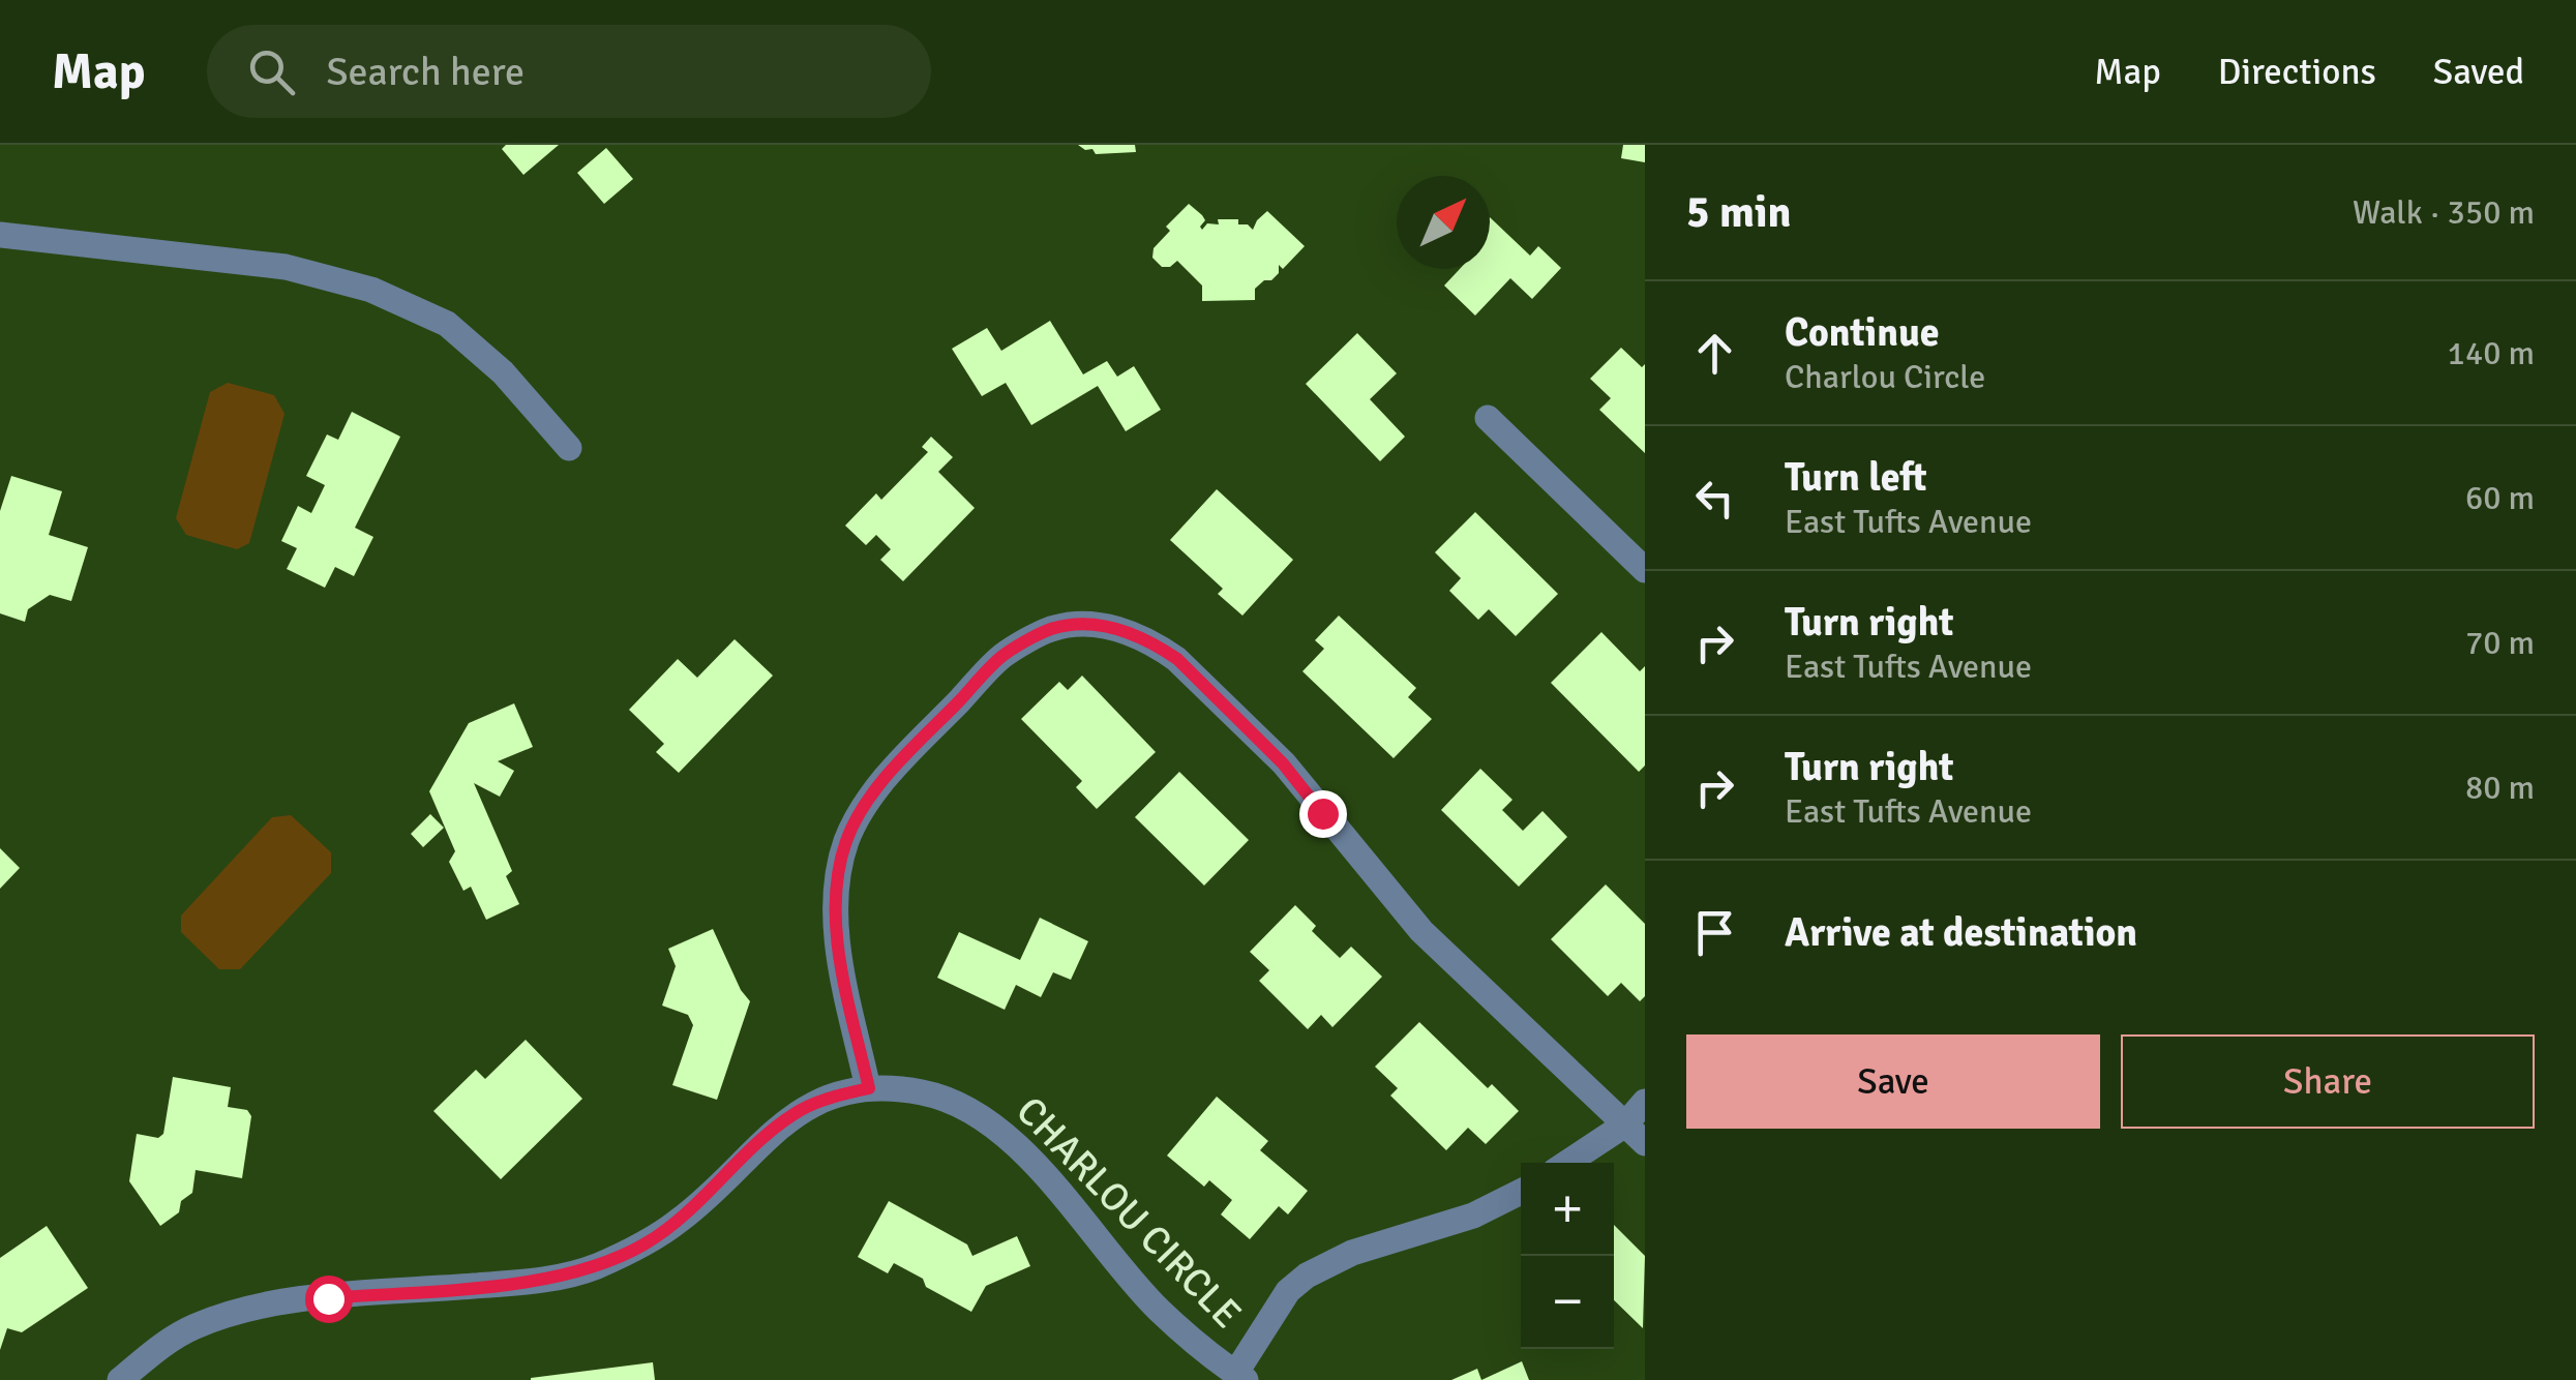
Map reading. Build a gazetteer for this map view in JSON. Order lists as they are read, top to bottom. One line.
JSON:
{"streets":{"street":["CHARLOU CIRCLE"]},"north":"top right","page":{"header":"Map","search":"Search here","nav":["Map","Directions","Saved"],"heading":["5 min","Walk · 350 m"],"list":[["Continue","Charlou Circle","140 m"],["Turn left","East Tufts Avenue","60 m"],["Turn right","East Tufts Avenue","70 m"],["Turn right","East Tufts Avenue","80 m"],"Arrive at destination"],"buttons":["Save","Share"],"map_buttons":["+","−"]}}
